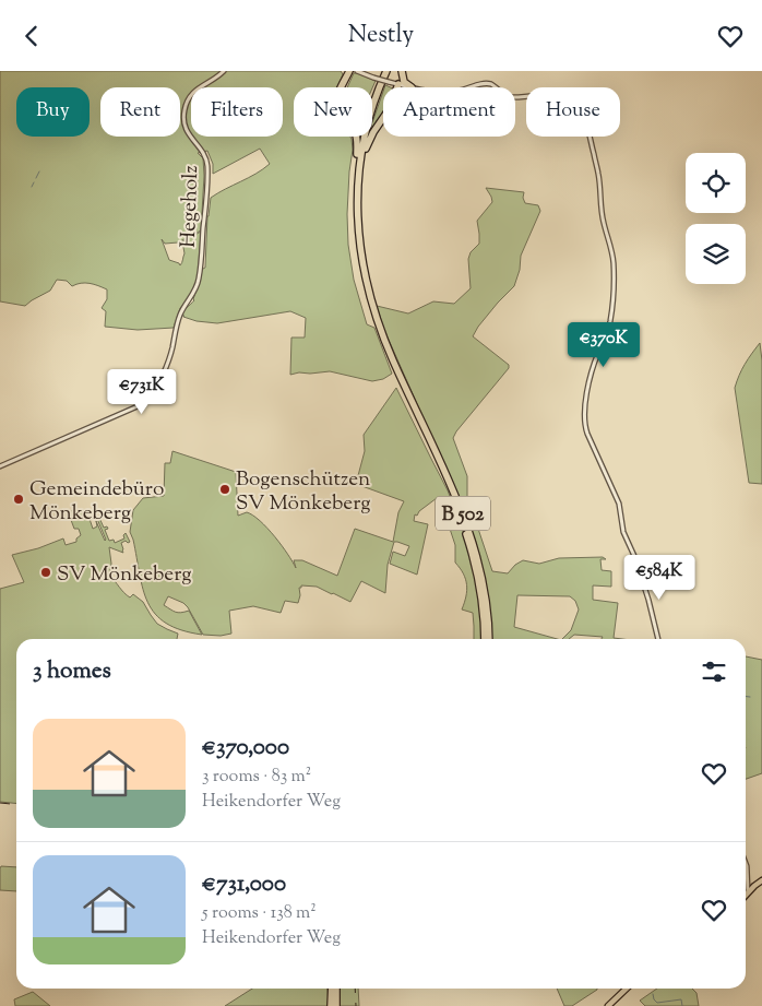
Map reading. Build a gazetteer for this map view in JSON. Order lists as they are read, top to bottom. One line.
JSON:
{"streets":{"highway":["B 502"],"street":["Hegeholz"]},"places":["Bogenschützen SV Mönkeberg","Gemeindebüro Mönkeberg","SV Mönkeberg"],"page":{"header":"Nestly","chip":["Buy","Rent","Filters","New","Apartment","House"],"price":["€370K","€731K","€584K"],"heading":"3 homes","list":[{"name":"€370,000","note":"3 rooms · 83 m² · Heikendorfer Weg"},{"name":"€731,000","note":"5 rooms · 138 m² · Heikendorfer Weg"}]}}
